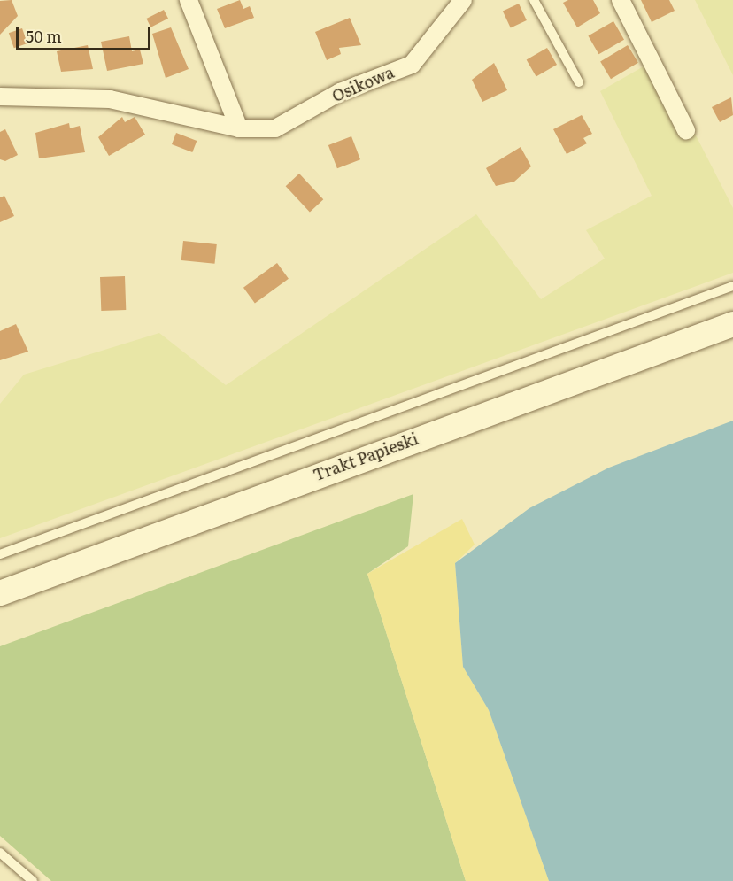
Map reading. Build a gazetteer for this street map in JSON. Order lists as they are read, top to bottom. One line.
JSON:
{"streets":{"street":["Osikowa","Trakt Papieski"]},"scale_bar":"50 m"}
